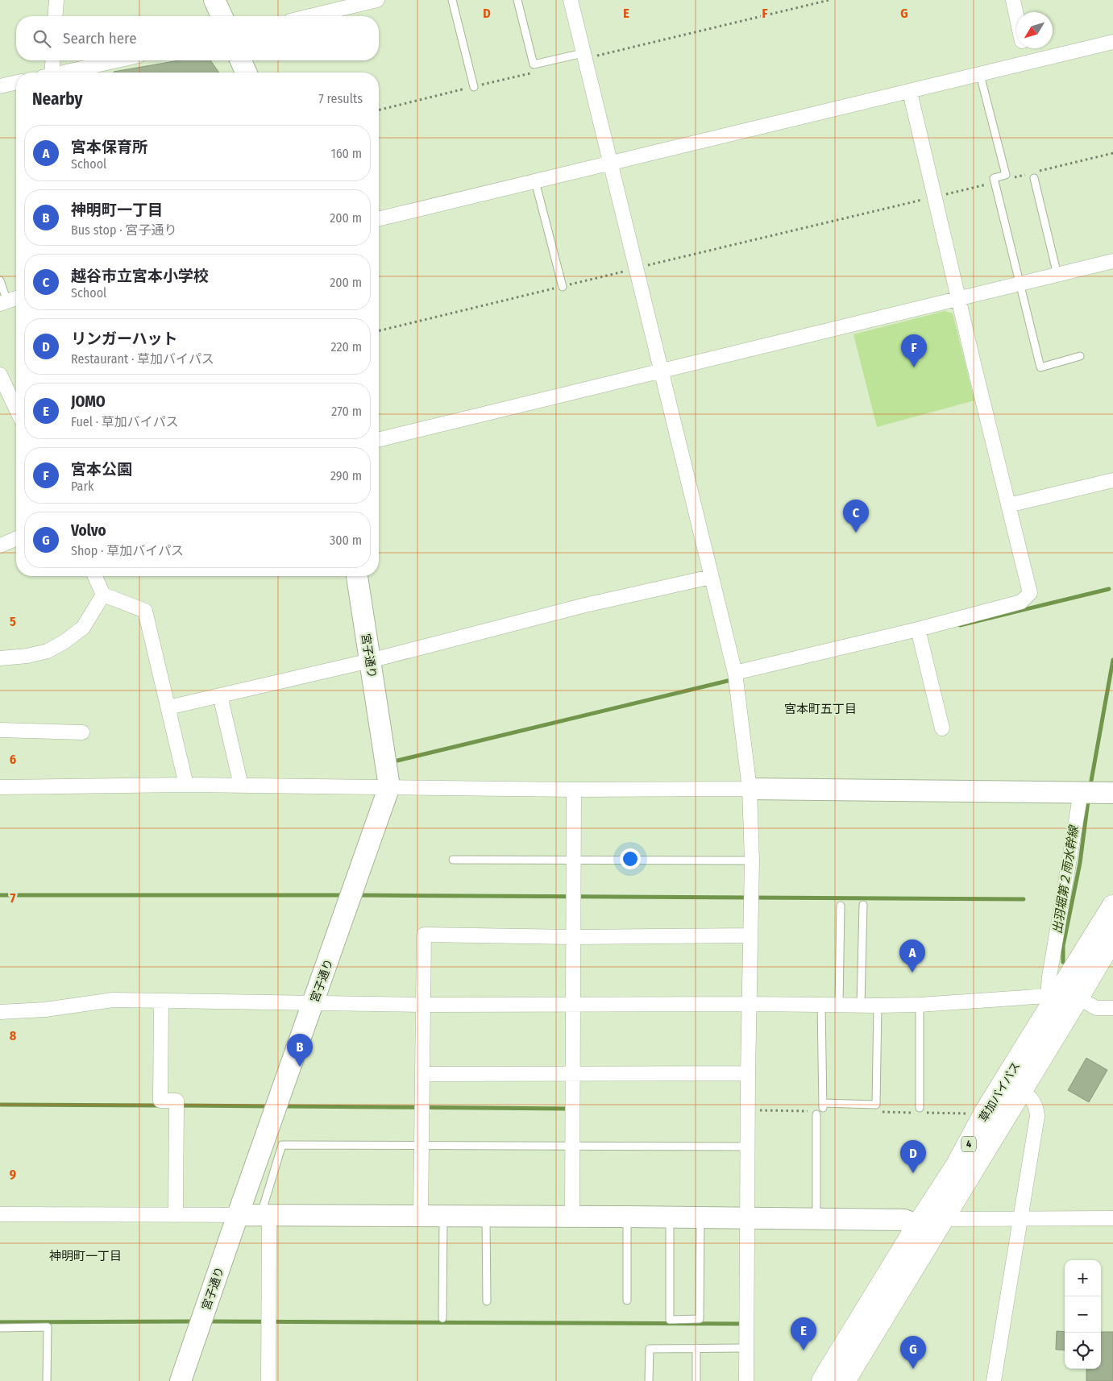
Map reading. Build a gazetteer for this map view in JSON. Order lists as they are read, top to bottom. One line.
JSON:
{"streets":{"highway":["草加バイパス","4"],"street":["宮子通り"]},"districts":["宮本町五丁目","神明町一丁目"],"water":["出羽堀第２雨水幹線"],"north":"bottom left","page":{"search":"Search here","heading":["Nearby","7 results"],"list":[{"mark":"A","name":"宮本保育所","note":"School","value":"160 m"},{"mark":"B","name":"神明町一丁目","note":"Bus stop · 宮子通り","value":"200 m"},{"mark":"C","name":"越谷市立宮本小学校","note":"School","value":"200 m"},{"mark":"D","name":"リンガーハット","note":"Restaurant · 草加バイパス","value":"220 m"},{"mark":"E","name":"JOMO","note":"Fuel · 草加バイパス","value":"270 m"},{"mark":"F","name":"宮本公園","note":"Park","value":"290 m"},{"mark":"G","name":"Volvo","note":"Shop · 草加バイパス","value":"300 m"}],"pins":["F","C","A","B","D","E","G"],"map_buttons":["+","−"]},"grid":{"columns":["D","E","F","G"],"rows":["5","6","7","8","9"]}}
